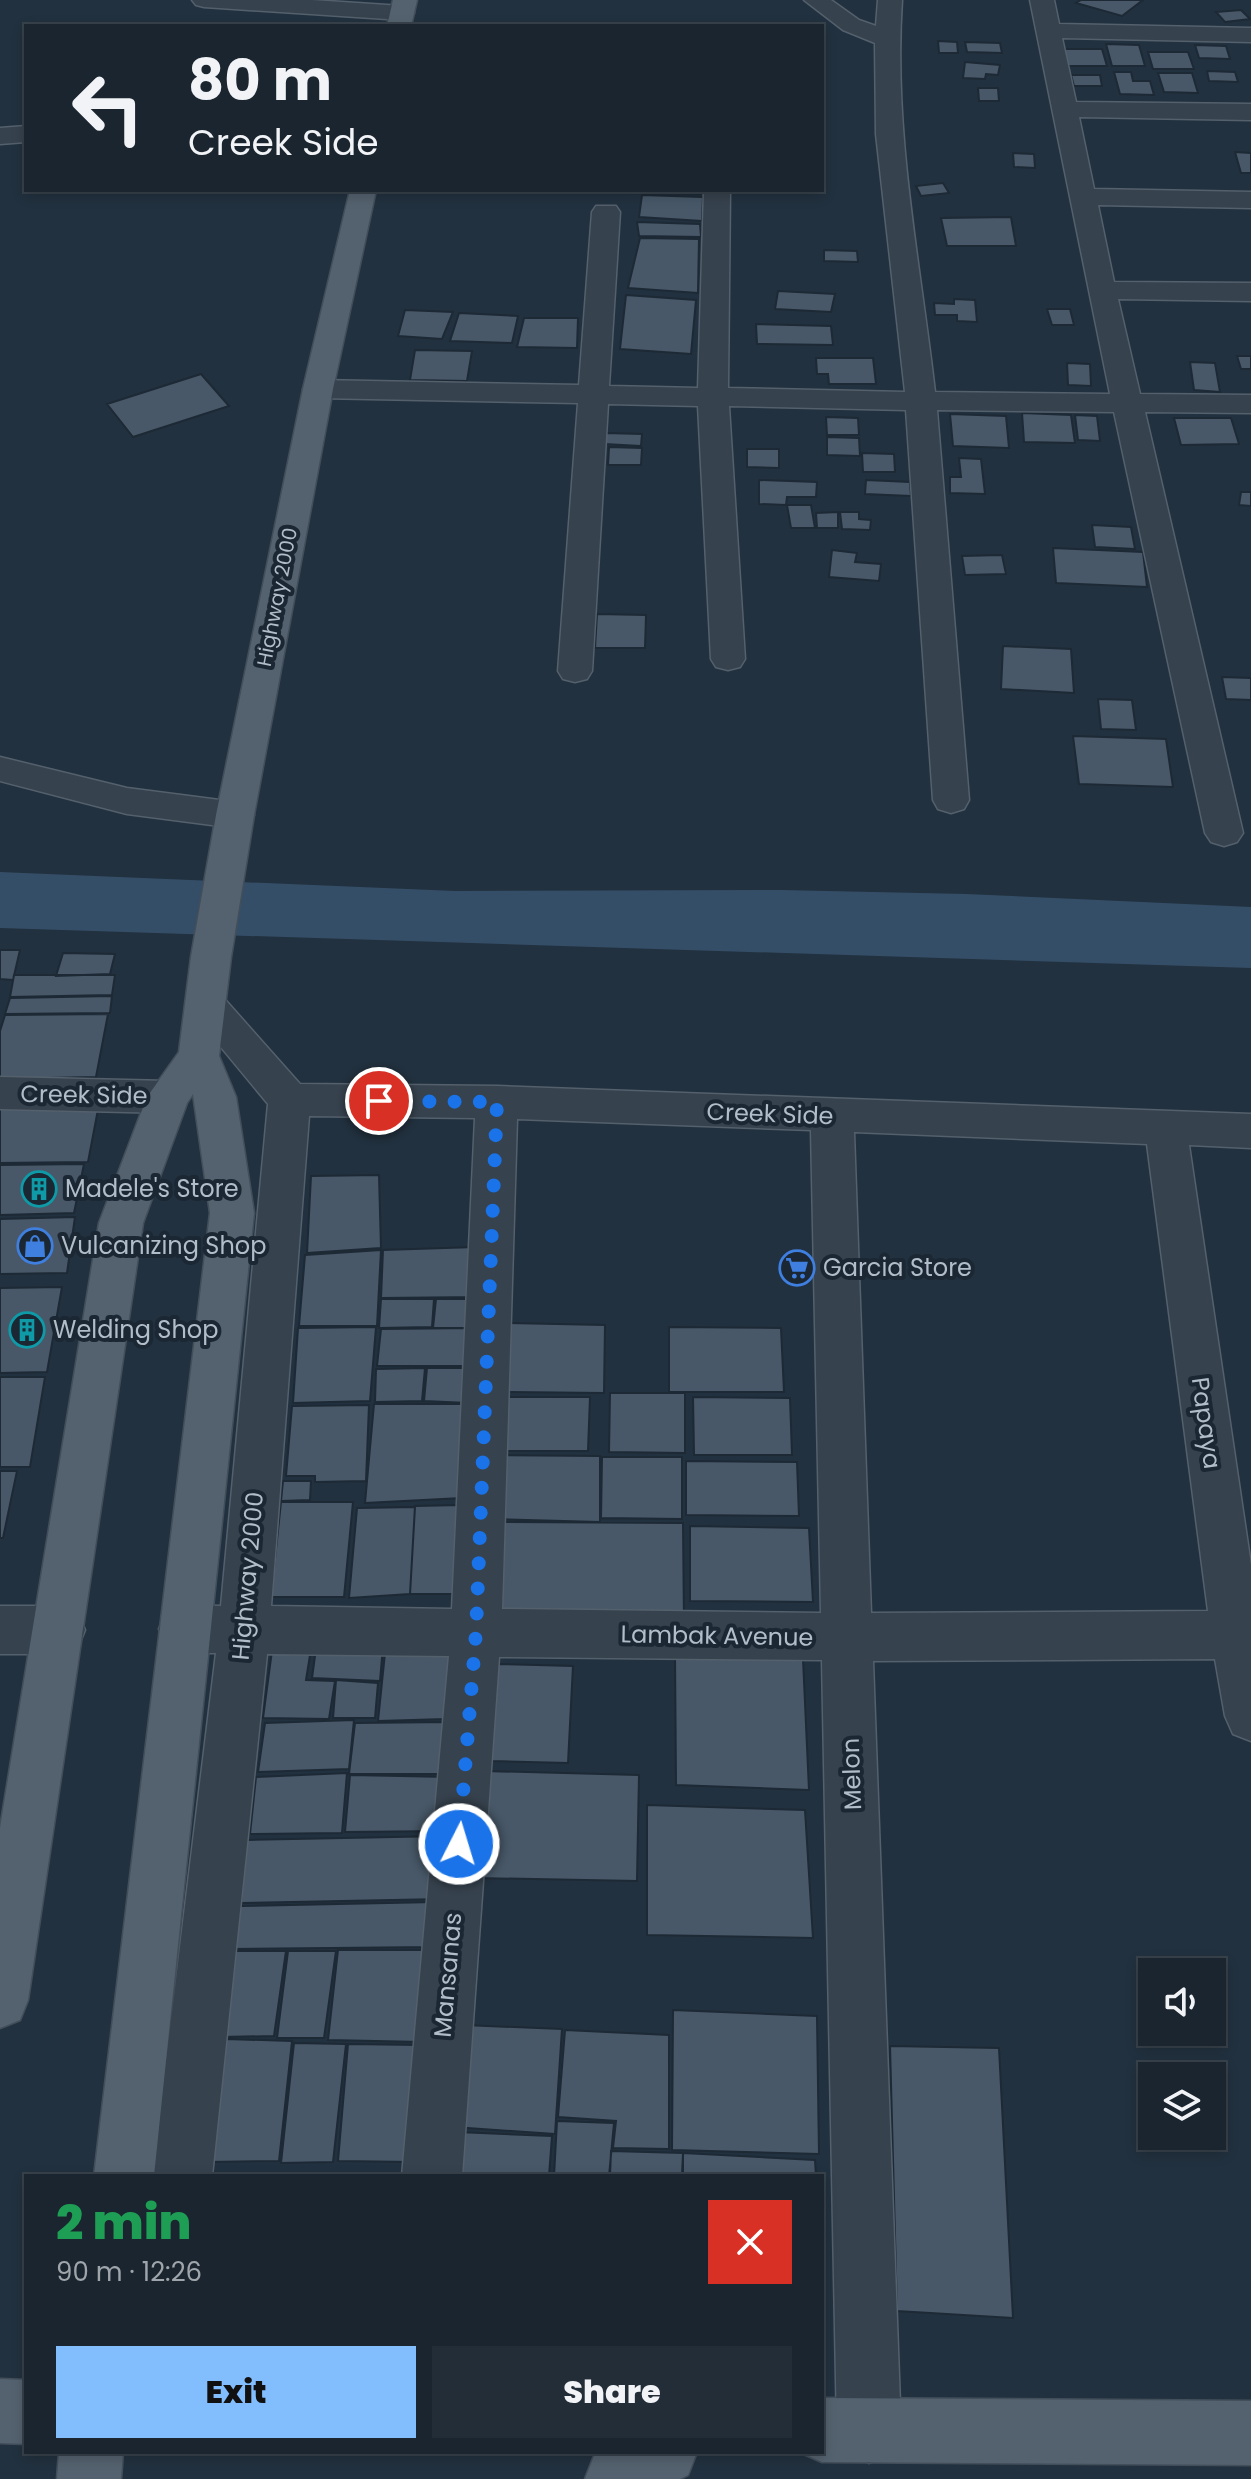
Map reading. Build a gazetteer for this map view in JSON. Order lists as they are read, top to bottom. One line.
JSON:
{"streets":{"main road":["Highway 2000"],"street":["Creek Side","Papaya","Lambak Avenue","Melon","Mansanas"]},"crossings":[["Highway 2000","Creek Side"],["Highway 2000","Lambak Avenue"],["Creek Side","Papaya"],["Creek Side","Melon"],["Creek Side","Mansanas"],["Papaya","Lambak Avenue"],["Lambak Avenue","Melon"],["Lambak Avenue","Mansanas"]],"places":{"building":["Madele's Store","Welding Shop"],"shop":["Vulcanizing Shop"],"supermarket":["Garcia Store"]},"page":{"turn":["80 m","Creek Side"],"heading":["2 min","90 m · 12:26"],"buttons":["Exit","Share"]}}
